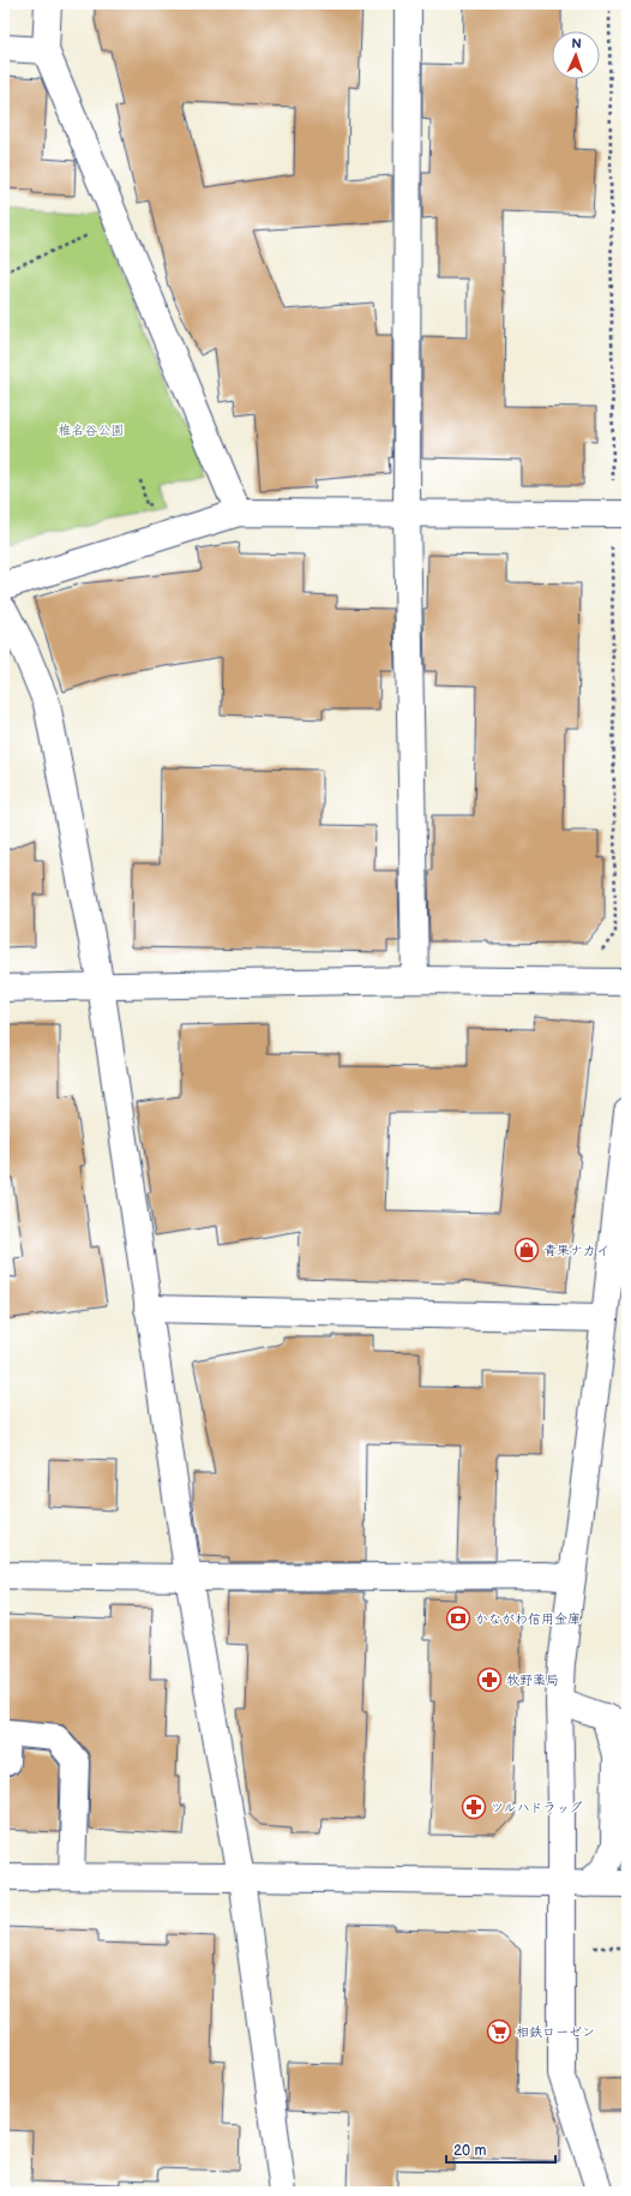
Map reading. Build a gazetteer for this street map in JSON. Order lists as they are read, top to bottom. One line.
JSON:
{"parks":["椎名谷公園"],"places":{"shop":["青果ナカイ"],"bank":["かながわ信用金庫"],"pharmacy":["牧野薬局","ツルハドラッグ"],"supermarket":["相鉄ローゼン"]},"scale_bar":"20 m","north":"top"}
